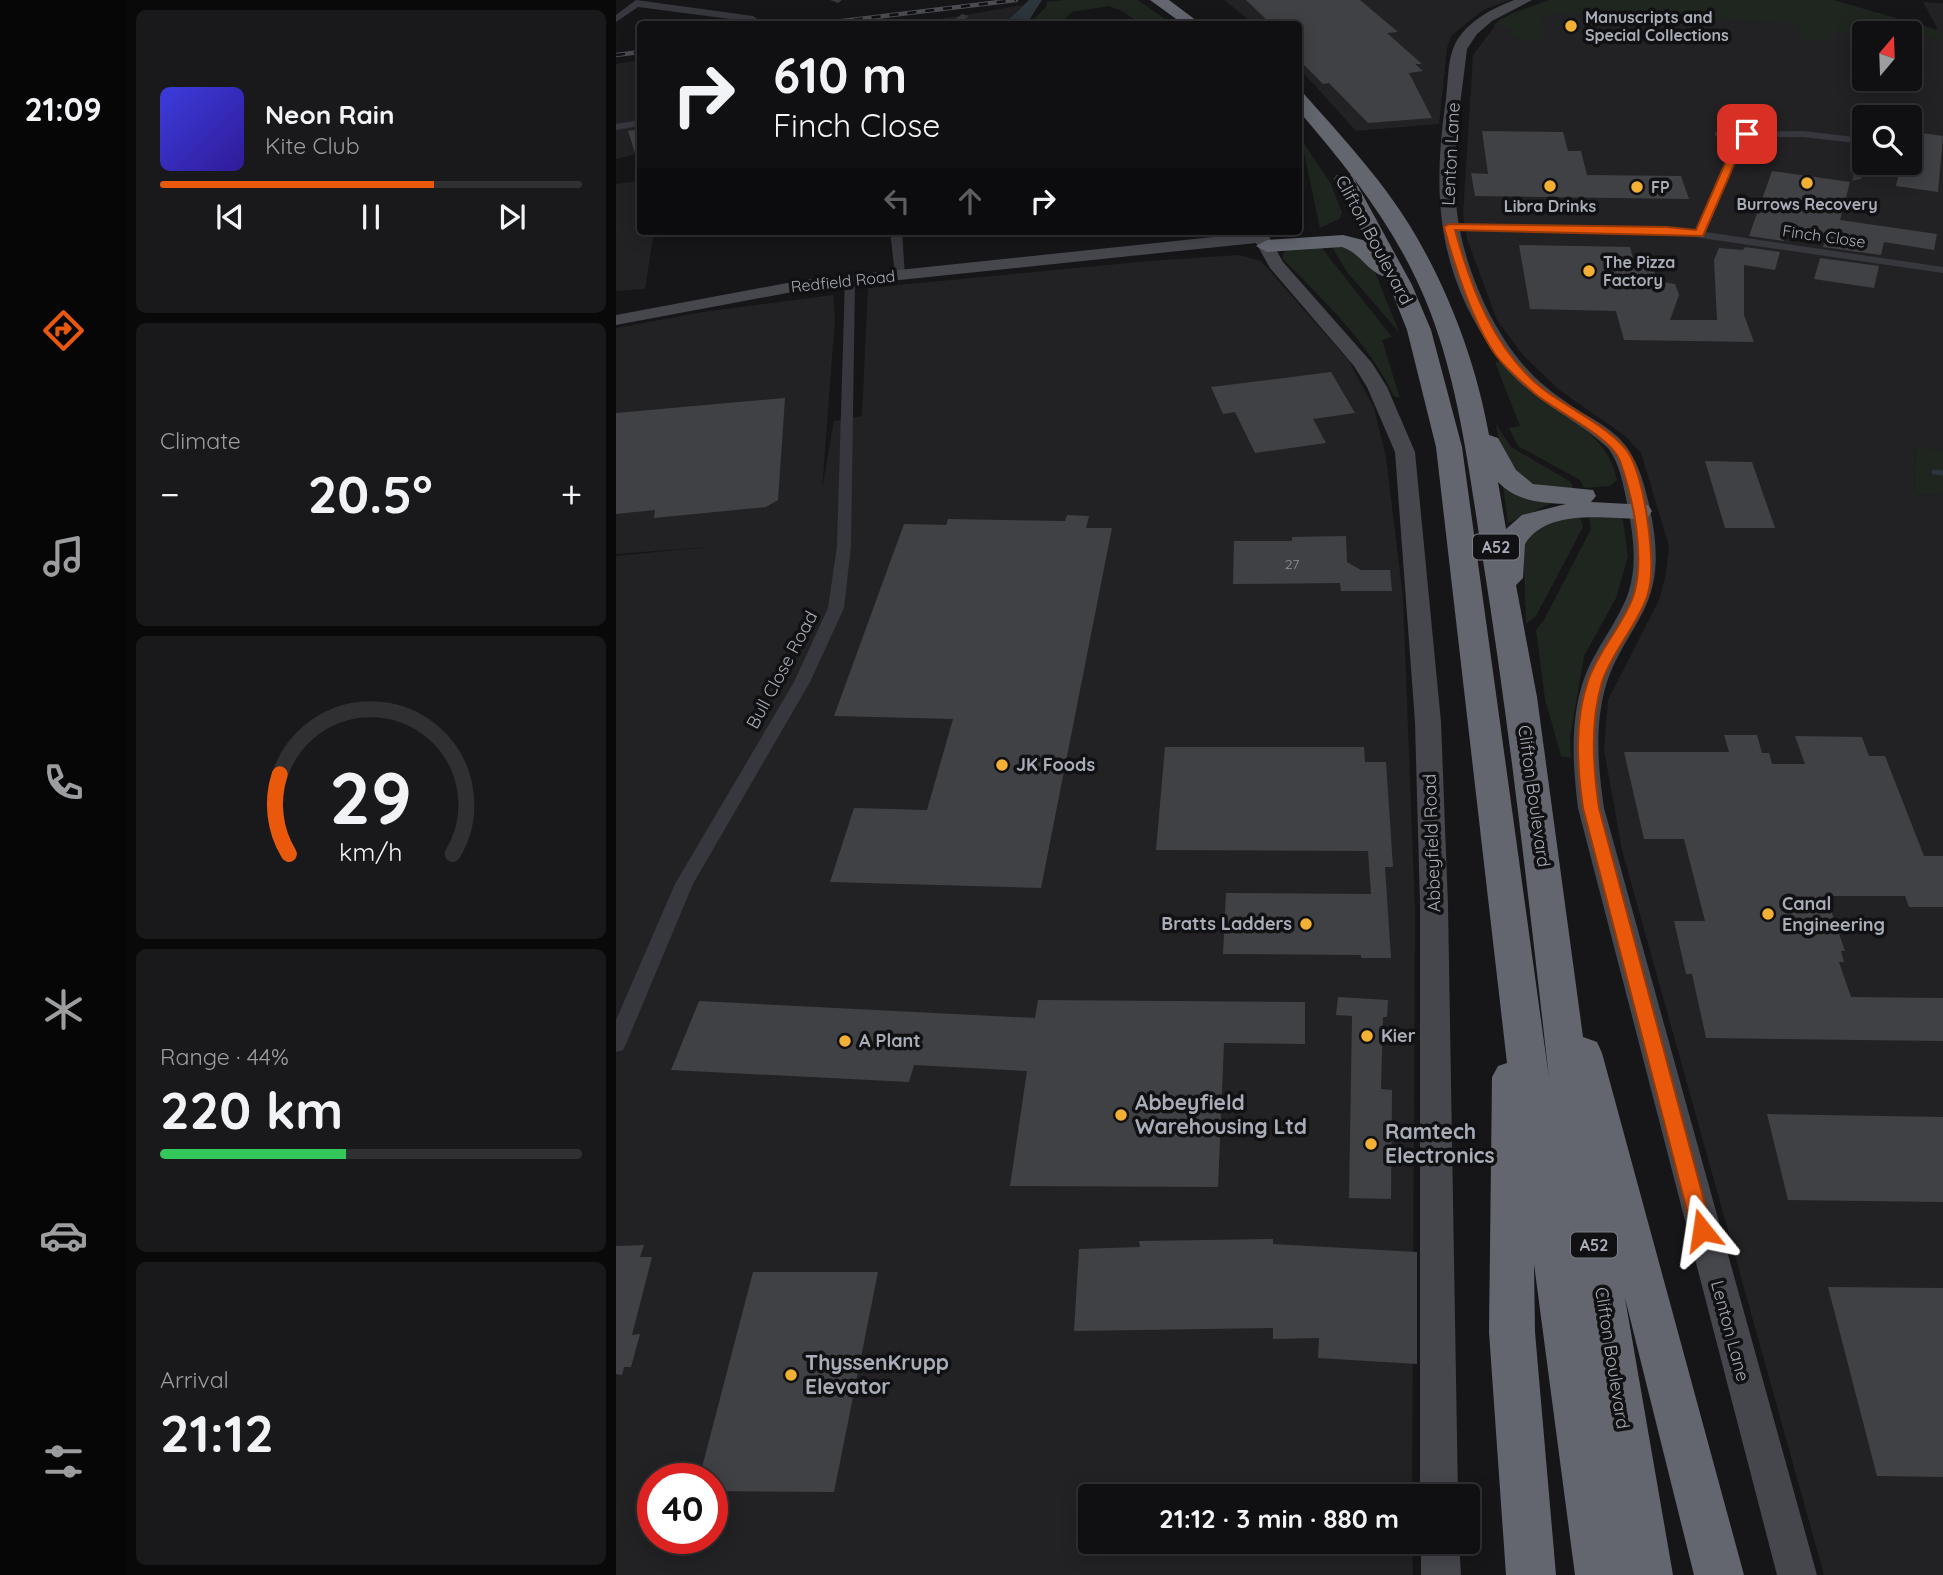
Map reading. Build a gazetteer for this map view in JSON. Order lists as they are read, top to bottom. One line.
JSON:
{"streets":{"highway":["Clifton Boulevard","A52"],"street":["Lenton Lane","Finch Close","Redfield Road","Bull Close Road","Abbeyfield Road"]},"crossings":[["Lenton Lane","Finch Close"],["Redfield Road","Bull Close Road"],["Redfield Road","Abbeyfield Road"]],"places":["Manuscripts and Special Collections","Burrows Recovery","Libra Drinks","FP","The Pizza Factory","JK Foods","Canal Engineering","Bratts Ladders","Kier","A Plant","Abbeyfield Warehousing Ltd","Ramtech Electronics","ThyssenKrupp Elevator"],"house_numbers":["27"],"north":"top","page":{"tabs":"21:09","turn":["610 m","Finch Close"],"song":["Neon Rain","Kite Club"],"tile":["Climate",["Range · 44%","220 km"],["Arrival","21:12"]],"heat":["−","20.5°","+"],"limit":"40","trip":"21:12 · 3 min · 880 m","gauge":["29","km/h"]}}
